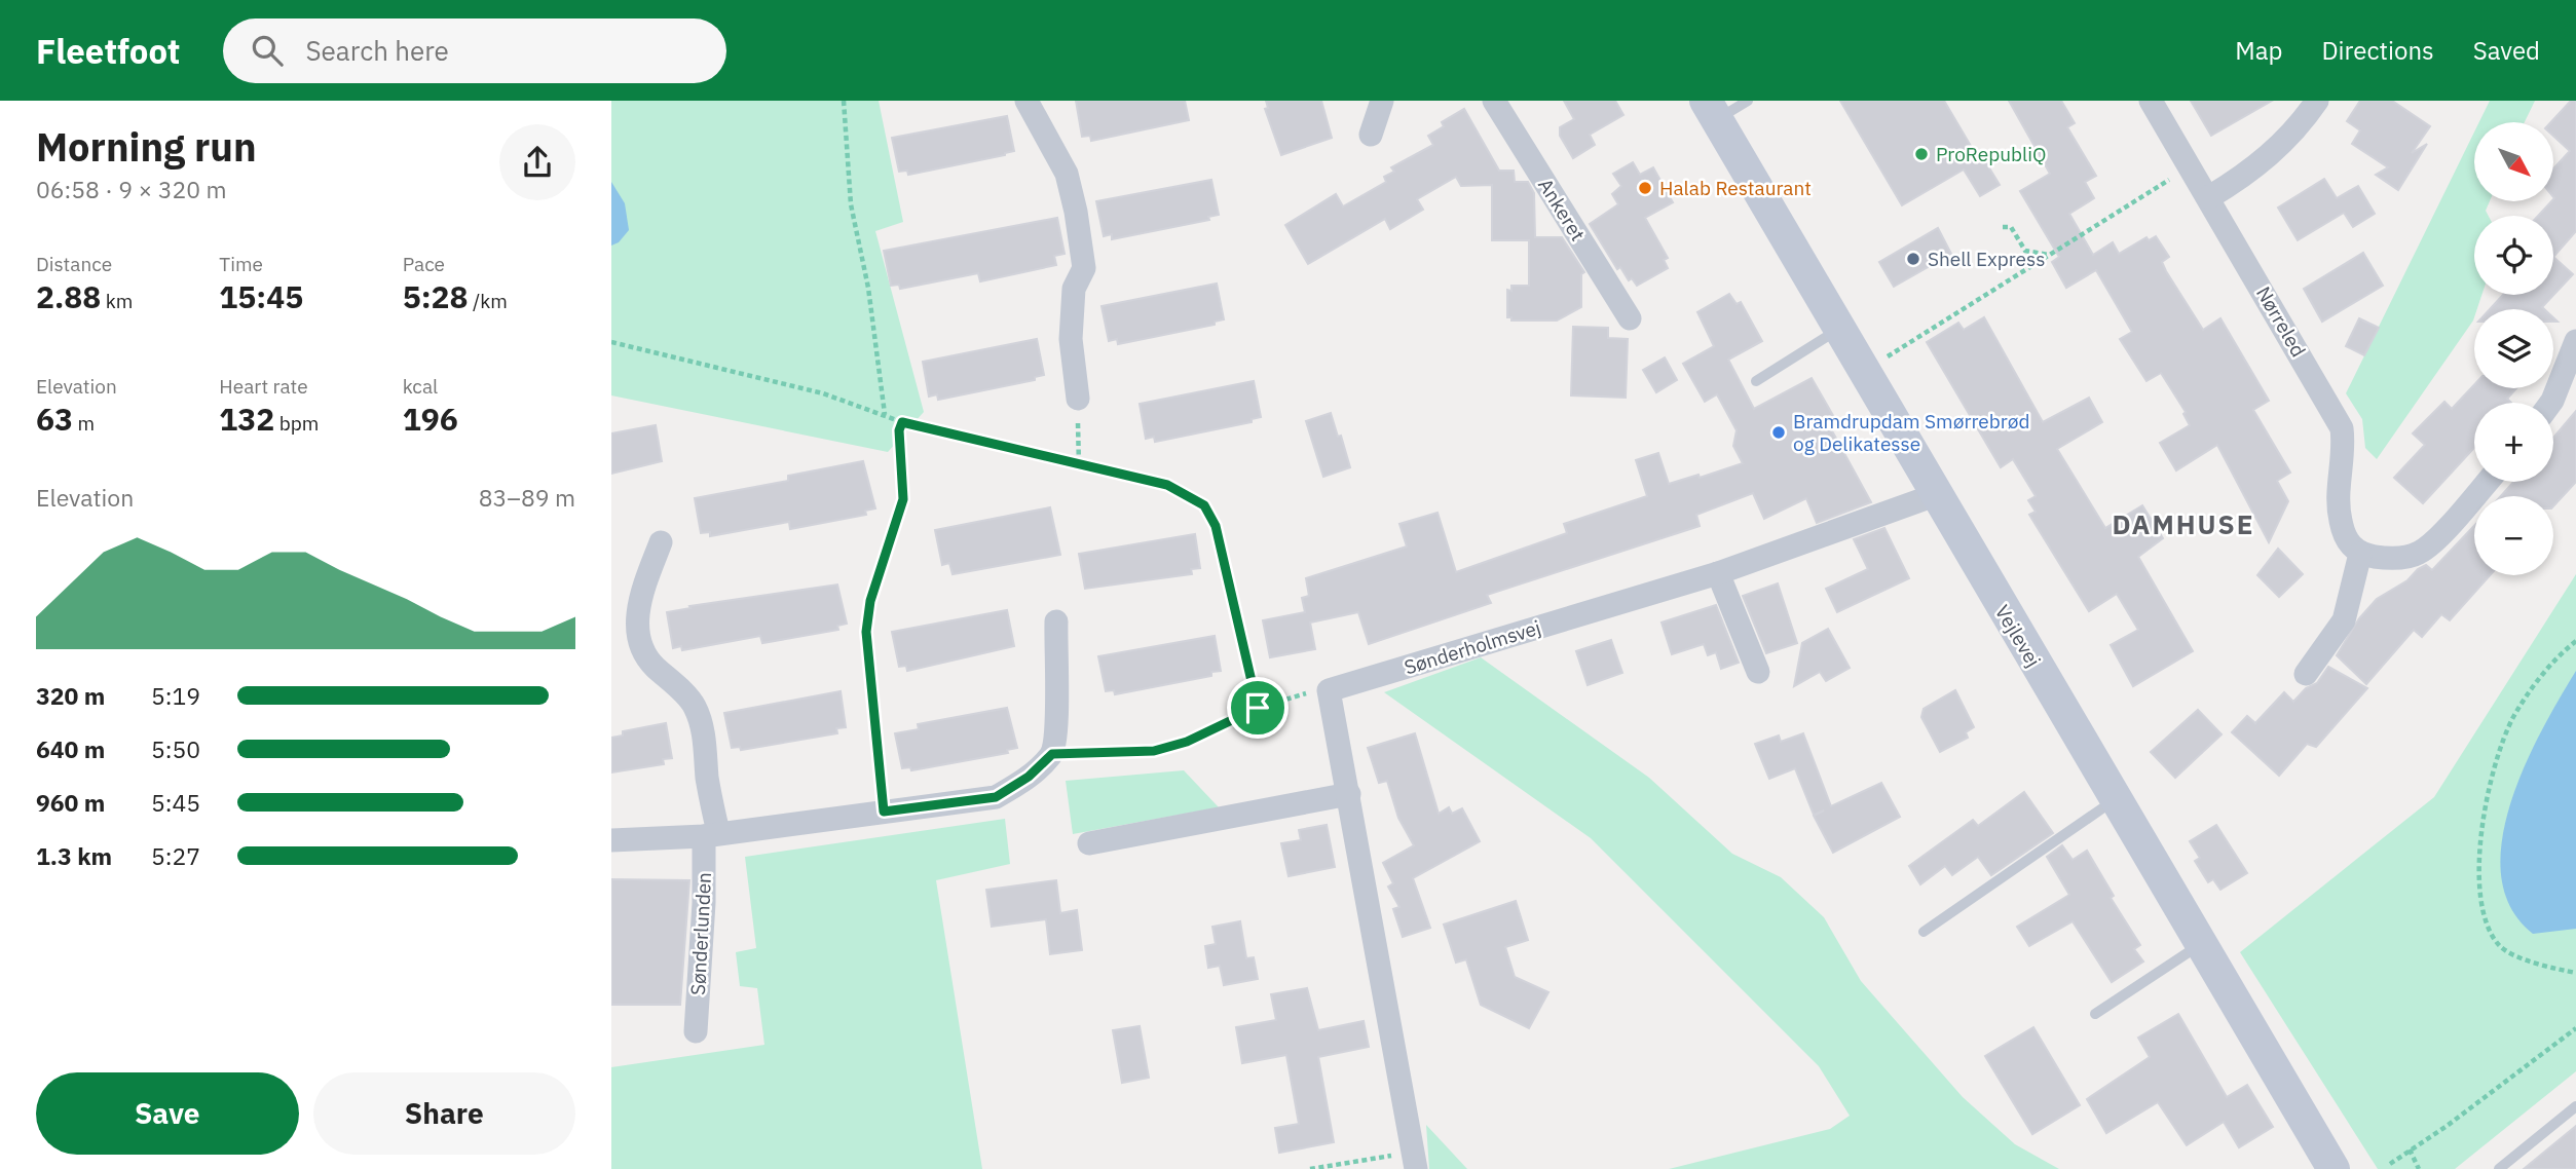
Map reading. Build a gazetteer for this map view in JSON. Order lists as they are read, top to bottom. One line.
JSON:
{"streets":{"street":["Ankeret","Nørreled","Vejlevej","Sønderholmsvej","Sønderlunden"]},"crossings":[["Vejlevej","Sønderholmsvej"]],"districts":["DAMHUSE"],"places":["ProRepubliQ","Halab Restaurant","Shell Express","Bramdrupdam Smørrebrød og Delikatesse"],"north":"bottom right","page":{"header":"Fleetfoot","search":"Search here","nav":["Map","Directions","Saved"],"heading":["Morning run","06:58 · 9 × 320 m"],"map_buttons":["+","−"],"stats":[["Distance","2.88 km"],["Time","15:45"],["Pace","5:28 /km"],["Elevation","63 m"],["Heart rate","132 bpm"],["kcal","196"]],"chart":["Elevation","83–89 m"],"list":[{"name":"320 m","note":"5:19"},{"name":"640 m","note":"5:50"},{"name":"960 m","note":"5:45"},{"name":"1.3 km","note":"5:27"}],"buttons":["Save","Share"]}}
